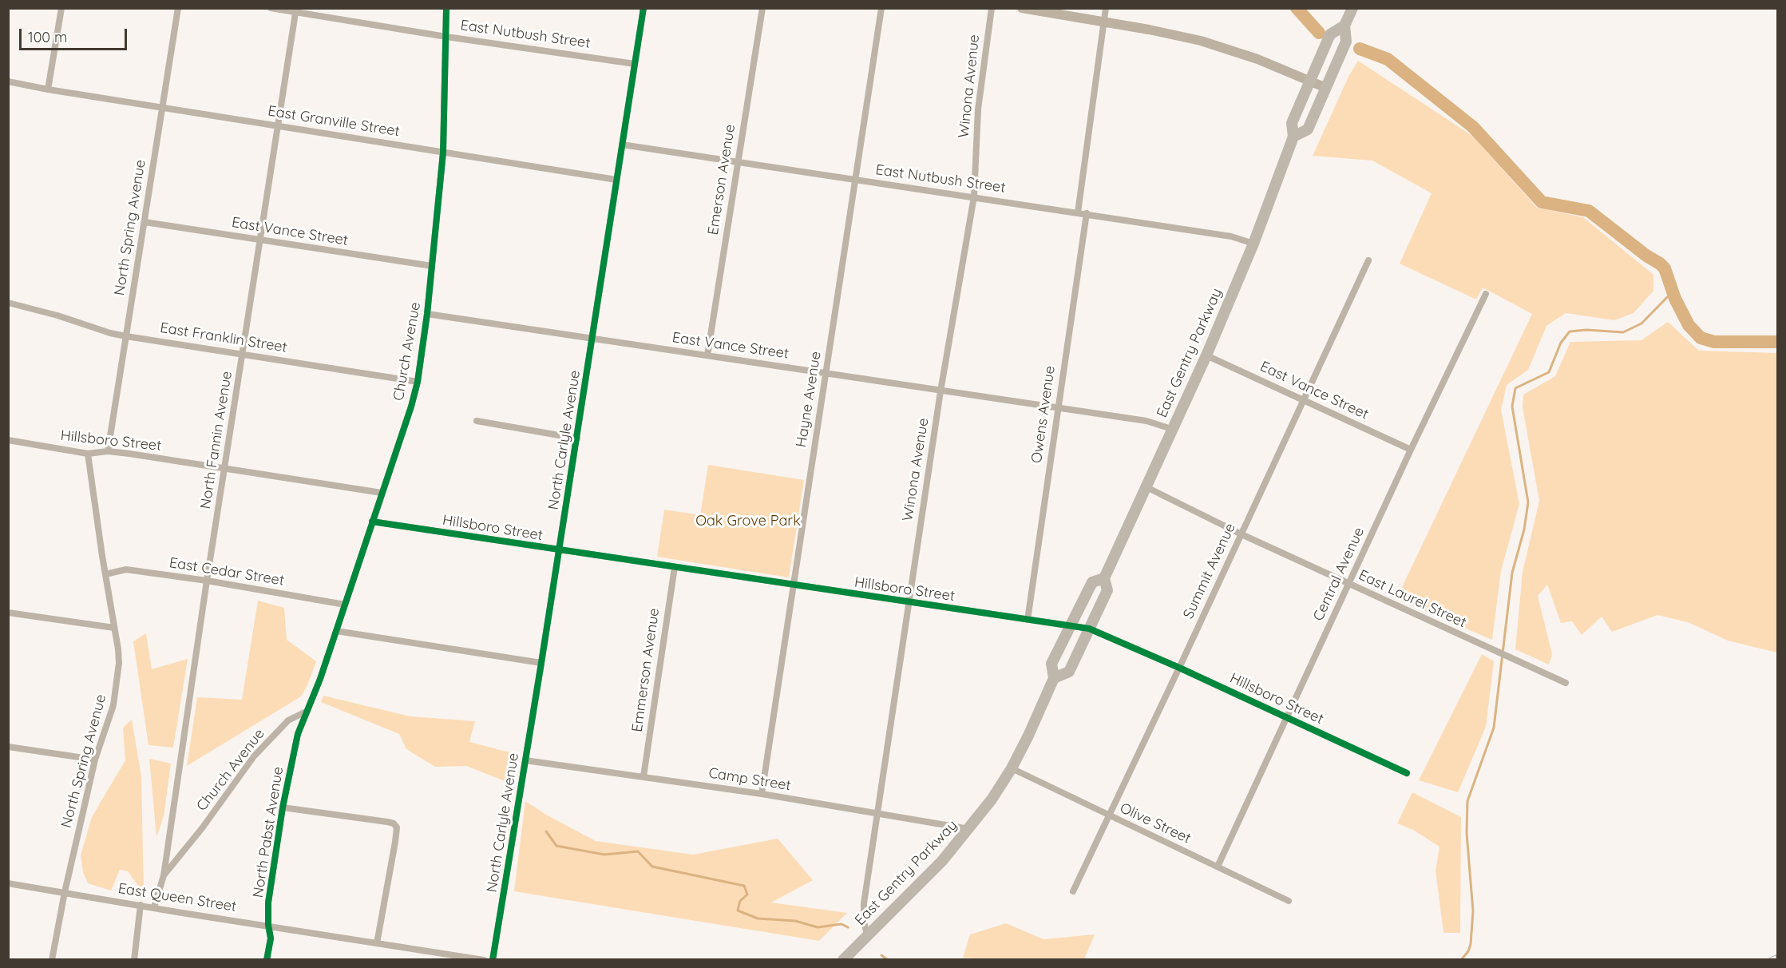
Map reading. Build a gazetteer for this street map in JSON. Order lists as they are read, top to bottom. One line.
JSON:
{"streets":{"main road":["East Gentry Parkway"],"street":["East Nutbush Street","Winona Avenue","East Granville Street","Emerson Avenue","North Spring Avenue","East Vance Street","East Franklin Street","Church Avenue","Hayne Avenue","Owens Avenue","North Fannin Avenue","North Carlyle Avenue","Hillsboro Street","Summit Avenue","East Cedar Street","Central Avenue","East Laurel Street","Emmerson Avenue","Camp Street","Olive Street","North Pabst Avenue","East Queen Street"]},"crossings":[["East Nutbush Street","Winona Avenue"],["East Nutbush Street","Emerson Avenue"],["East Nutbush Street","Church Avenue"],["East Nutbush Street","East Gentry Parkway"],["East Nutbush Street","Hayne Avenue"],["East Nutbush Street","Owens Avenue"],["East Nutbush Street","North Fannin Avenue"],["East Nutbush Street","North Carlyle Avenue"],["Winona Avenue","East Vance Street"],["Winona Avenue","East Gentry Parkway"],["Winona Avenue","Hillsboro Street"],["Winona Avenue","Camp Street"],["East Granville Street","North Spring Avenue"],["East Granville Street","Church Avenue"],["East Granville Street","North Fannin Avenue"],["East Granville Street","North Carlyle Avenue"],["Emerson Avenue","East Vance Street"],["North Spring Avenue","East Vance Street"],["North Spring Avenue","East Franklin Street"],["North Spring Avenue","Hillsboro Street"],["North Spring Avenue","East Cedar Street"],["North Spring Avenue","East Queen Street"],["East Vance Street","Church Avenue"],["East Vance Street","East Gentry Parkway"],["East Vance Street","Hayne Avenue"],["East Vance Street","Owens Avenue"],["East Vance Street","North Fannin Avenue"],["East Vance Street","North Carlyle Avenue"],["East Vance Street","Summit Avenue"],["East Vance Street","Central Avenue"],["East Franklin Street","Church Avenue"],["East Franklin Street","North Fannin Avenue"],["Church Avenue","North Fannin Avenue"],["Church Avenue","Hillsboro Street"],["Church Avenue","East Cedar Street"],["Church Avenue","North Pabst Avenue"],["Church Avenue","East Queen Street"],["East Gentry Parkway","Hillsboro Street"],["East Gentry Parkway","East Laurel Street"],["East Gentry Parkway","Camp Street"],["East Gentry Parkway","Olive Street"],["Hayne Avenue","Hillsboro Street"],["Hayne Avenue","Camp Street"],["Owens Avenue","Hillsboro Street"],["North Fannin Avenue","Hillsboro Street"],["North Fannin Avenue","East Cedar Street"],["North Carlyle Avenue","Hillsboro Street"],["North Carlyle Avenue","Camp Street"],["Hillsboro Street","Summit Avenue"],["Hillsboro Street","Central Avenue"],["Hillsboro Street","Emmerson Avenue"],["Summit Avenue","East Laurel Street"],["Summit Avenue","Olive Street"],["Central Avenue","East Laurel Street"],["Central Avenue","Olive Street"],["Emmerson Avenue","Camp Street"],["North Pabst Avenue","East Queen Street"]],"parks":["Oak Grove Park"],"scale_bar":"100 m"}
